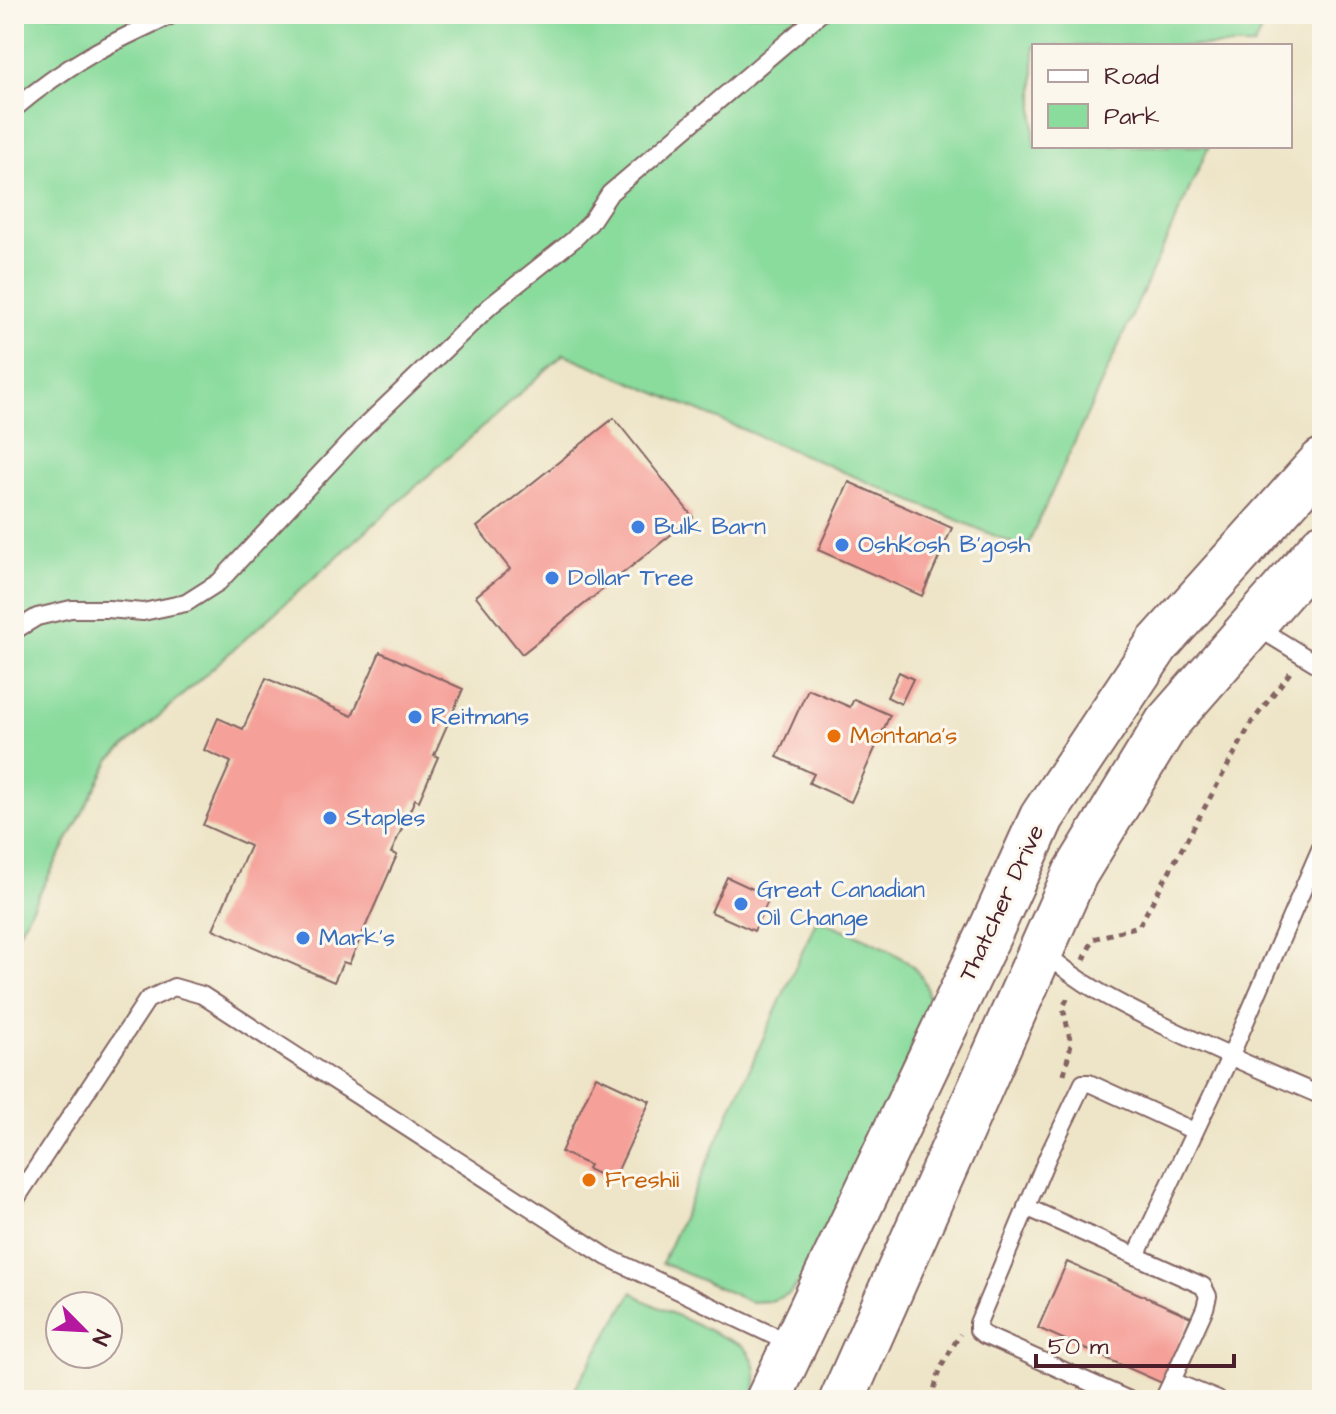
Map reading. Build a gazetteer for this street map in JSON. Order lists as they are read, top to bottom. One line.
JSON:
{"streets":{"main road":["Thatcher Drive"]},"places":["Bulk Barn","OshKosh B'gosh","Dollar Tree","Reitmans","Montana's","Staples","Great Canadian Oil Change","Mark's","Freshii"],"legend":["Road","Park"],"scale_bar":"50 m","north":"bottom right"}
